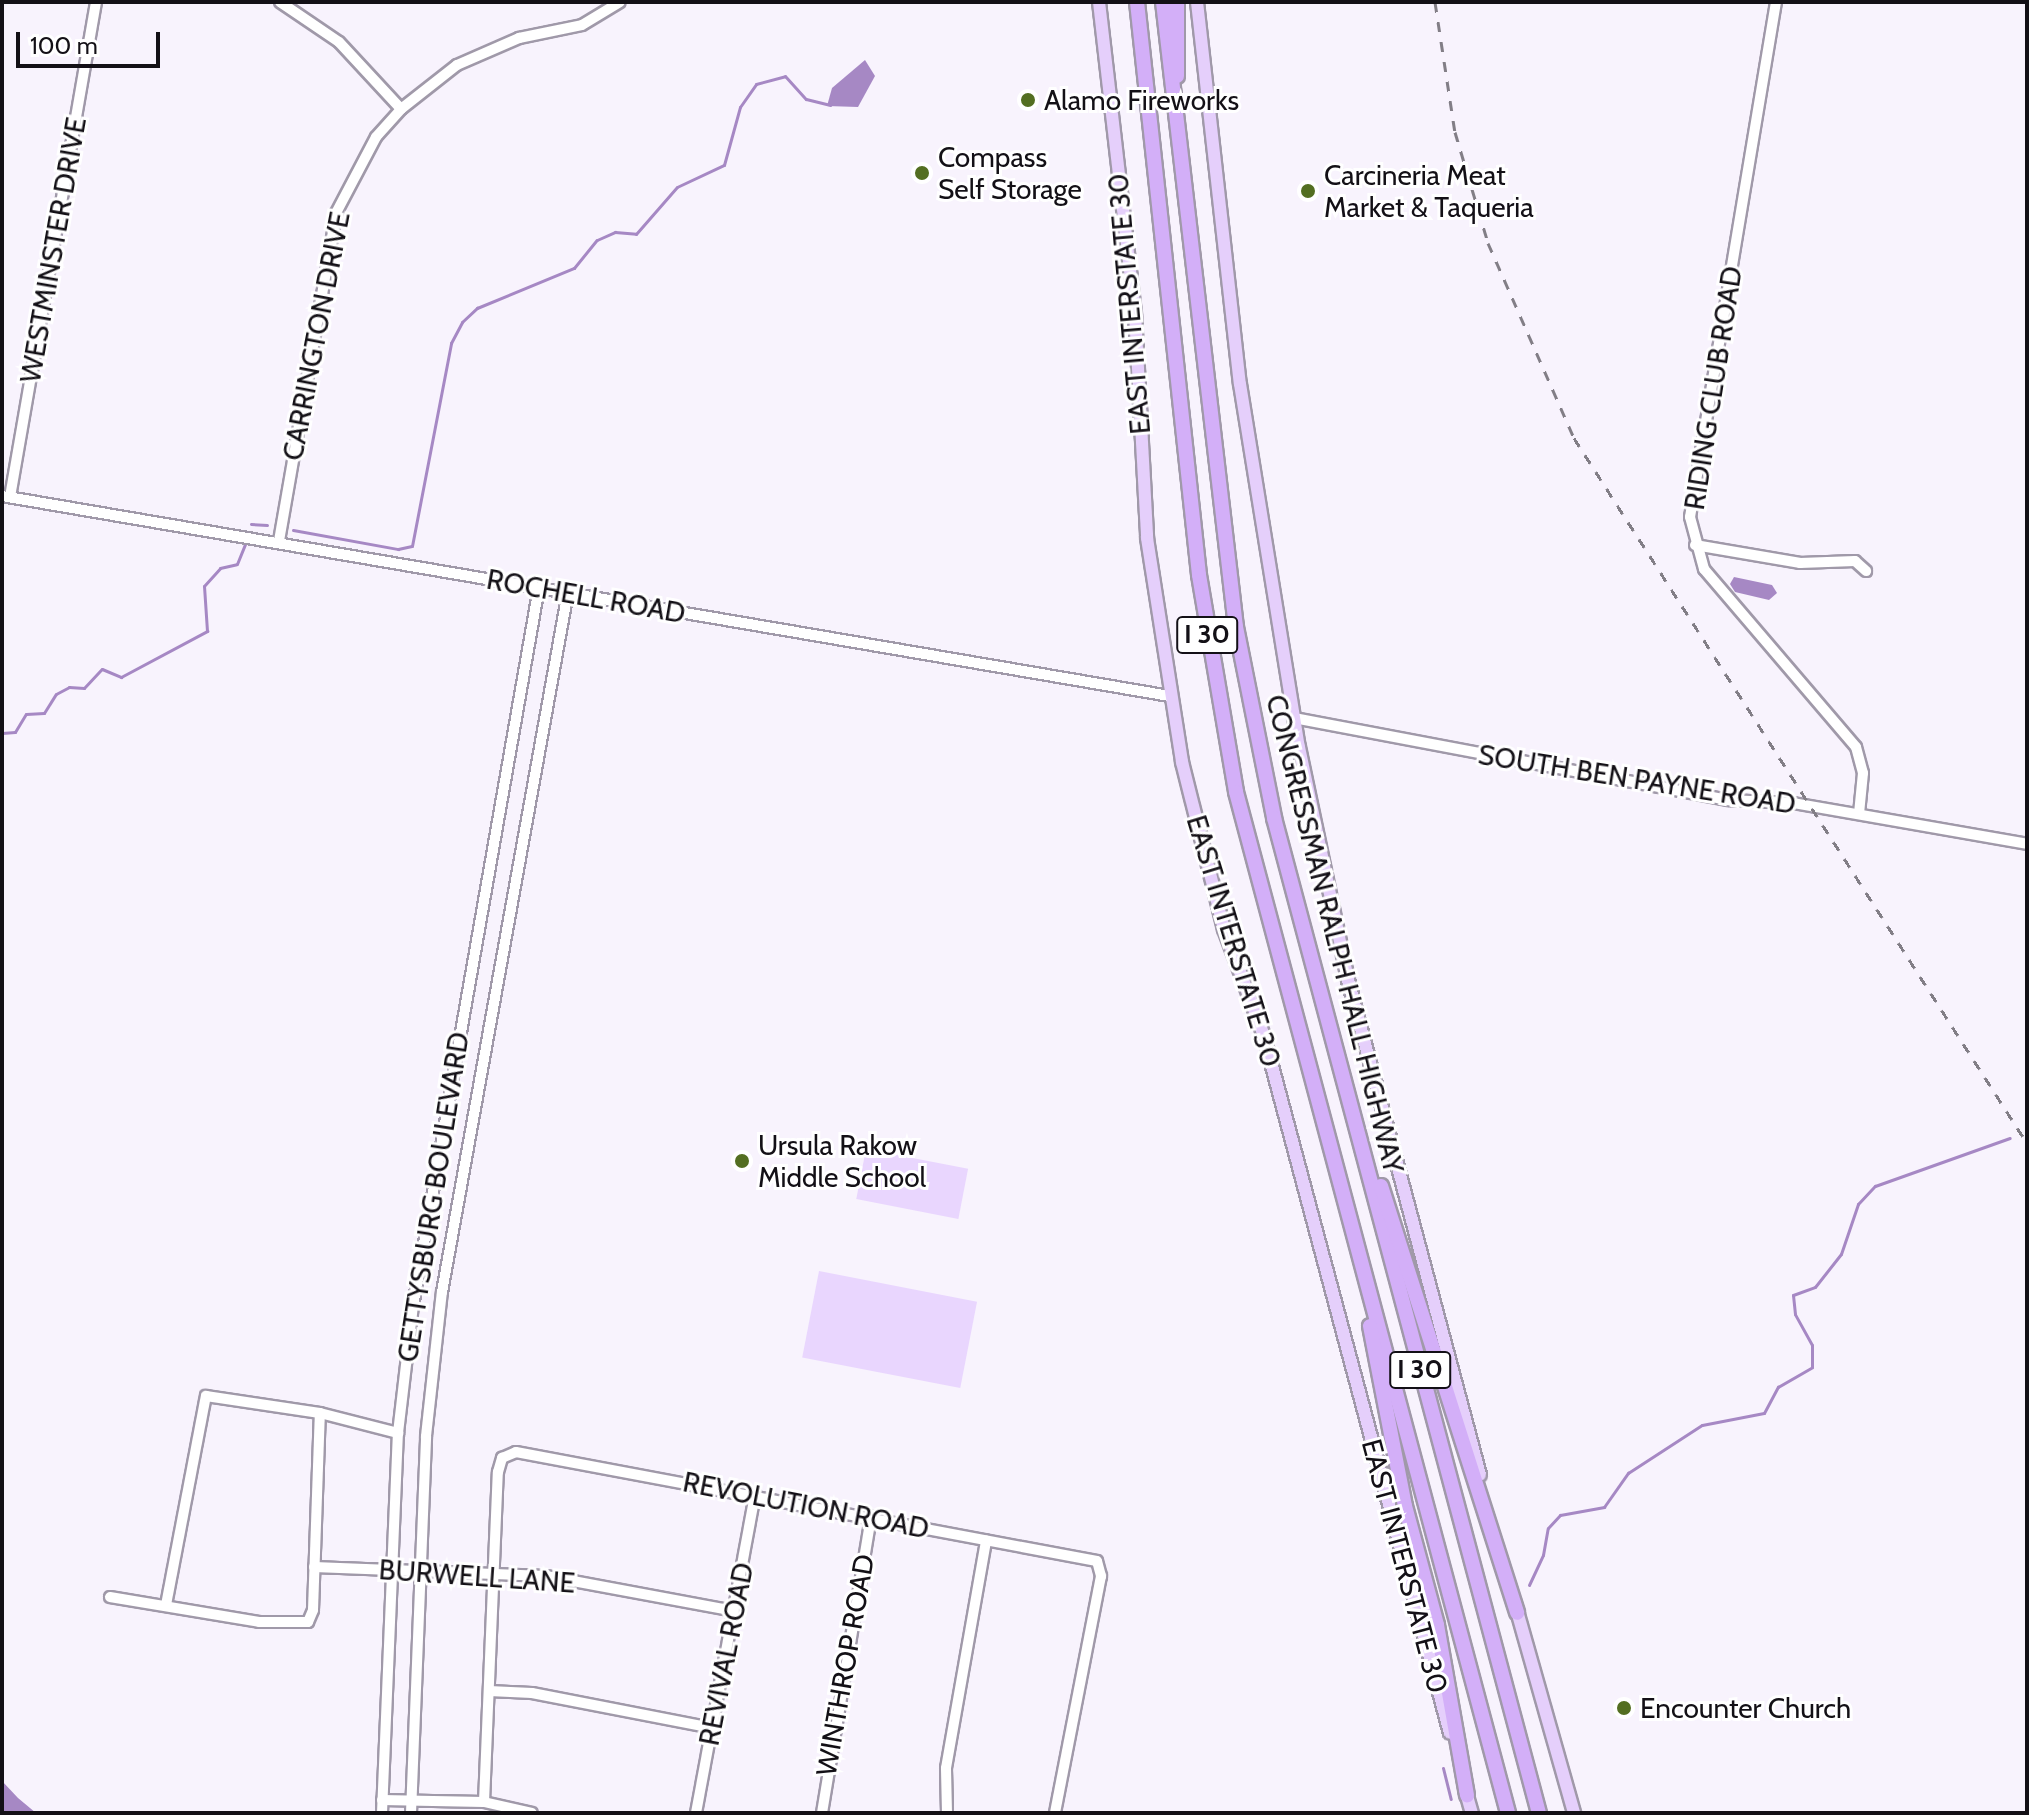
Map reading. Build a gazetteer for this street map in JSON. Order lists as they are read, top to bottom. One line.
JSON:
{"streets":{"highway":["I 30","CONGRESSMAN RALPH HALL HIGHWAY"],"main road":["EAST INTERSTATE 30"],"street":["WESTMINSTER DRIVE","CARRINGTON DRIVE","RIDING CLUB ROAD","ROCHELL ROAD","SOUTH BEN PAYNE ROAD","GETTYSBURG BOULEVARD","REVOLUTION ROAD","BURWELL LANE","REVIVAL ROAD","WINTHROP ROAD"]},"crossings":[["WESTMINSTER DRIVE","ROCHELL ROAD"],["EAST INTERSTATE 30","ROCHELL ROAD"],["CARRINGTON DRIVE","ROCHELL ROAD"],["RIDING CLUB ROAD","SOUTH BEN PAYNE ROAD"],["ROCHELL ROAD","GETTYSBURG BOULEVARD"],["GETTYSBURG BOULEVARD","BURWELL LANE"],["REVOLUTION ROAD","BURWELL LANE"],["REVOLUTION ROAD","REVIVAL ROAD"],["REVOLUTION ROAD","WINTHROP ROAD"],["BURWELL LANE","REVIVAL ROAD"]],"places":["Alamo Fireworks","Compass Self Storage","Carcineria Meat Market & Taqueria","Ursula Rakow Middle School","Encounter Church"],"scale_bar":"100 m"}
